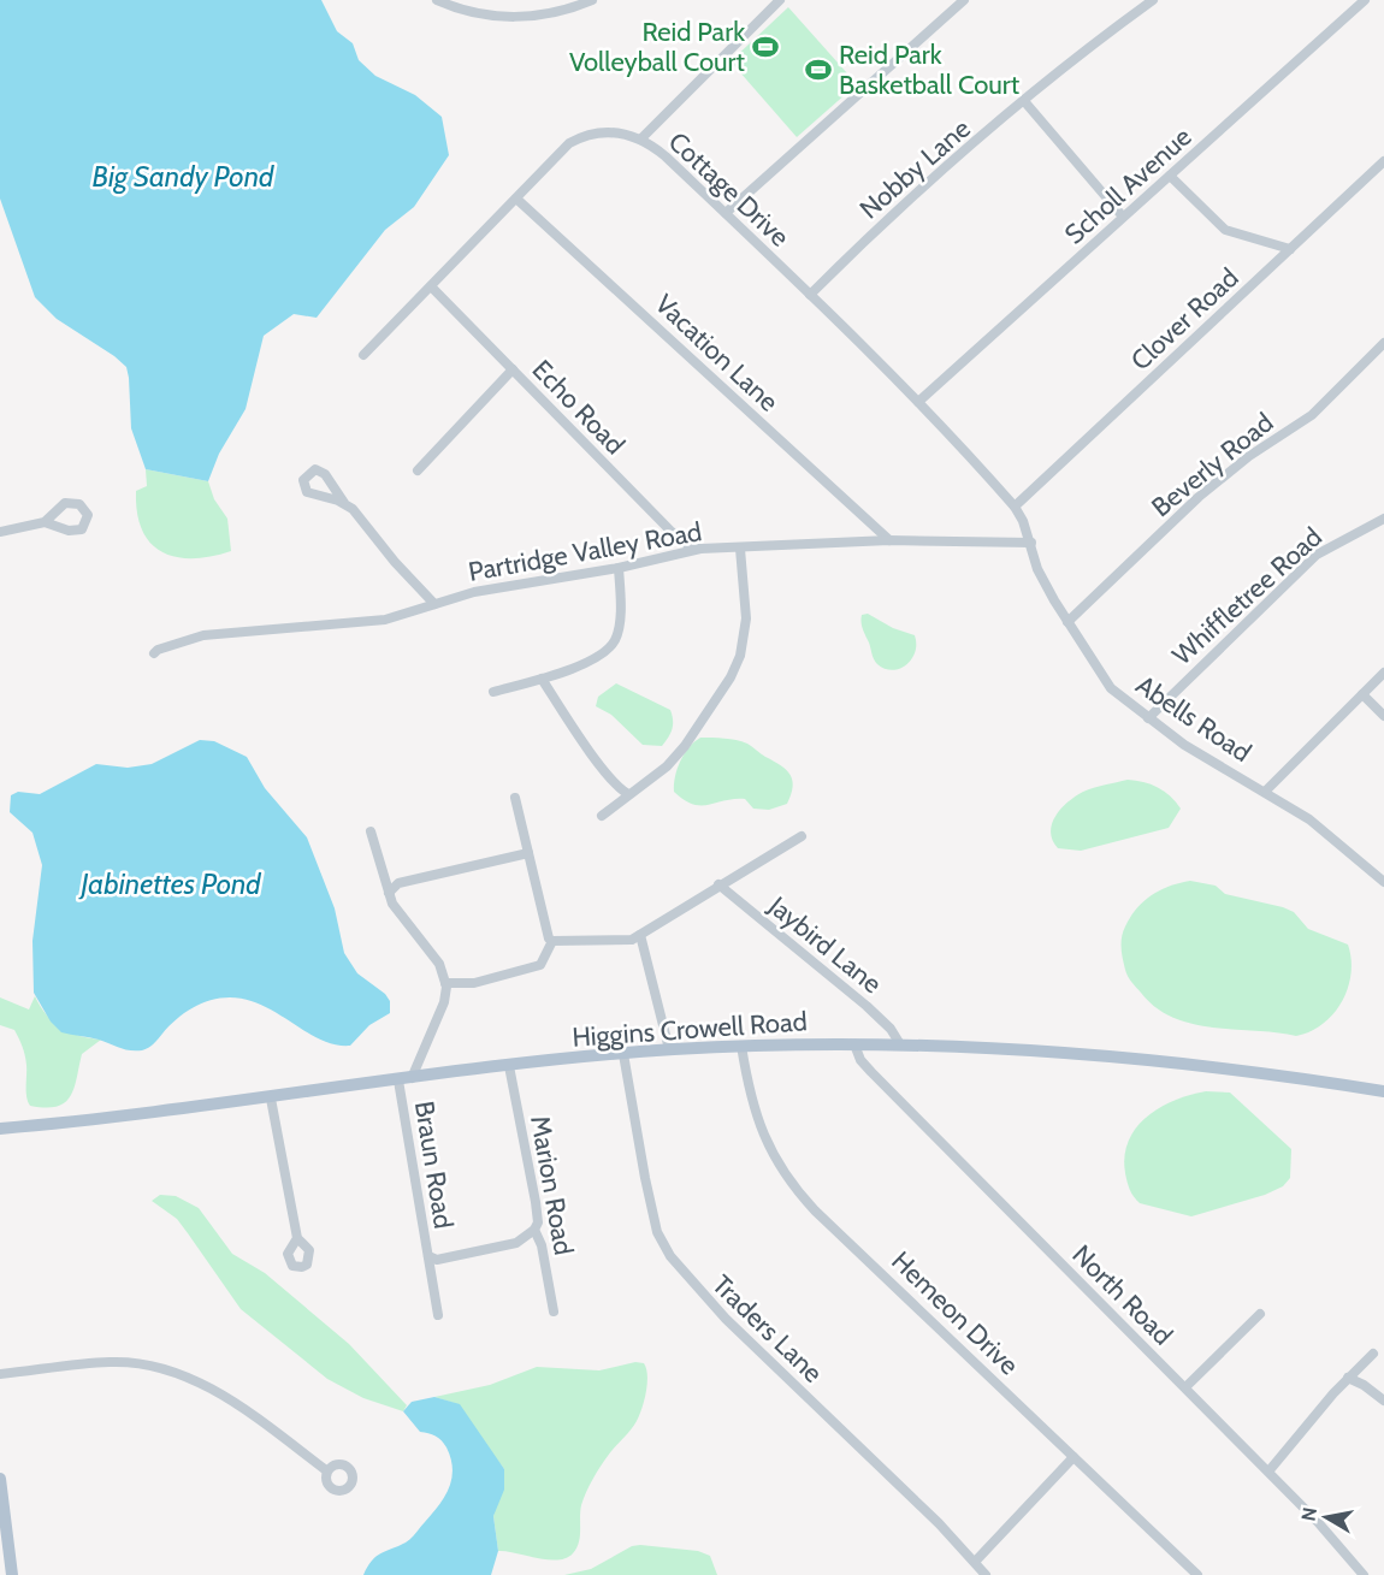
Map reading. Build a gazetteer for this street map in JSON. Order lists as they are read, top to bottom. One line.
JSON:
{"streets":{"main road":["Higgins Crowell Road"],"street":["Nobby Lane","Scholl Avenue","Cottage Drive","Clover Road","Vacation Lane","Echo Road","Beverly Road","Partridge Valley Road","Whiffletree Road","Abells Road","Jaybird Lane","Braun Road","Marion Road","North Road","Hemeon Drive","Traders Lane"]},"crossings":[["Nobby Lane","Cottage Drive"],["Scholl Avenue","Cottage Drive"],["Cottage Drive","Clover Road"],["Cottage Drive","Vacation Lane"],["Cottage Drive","Echo Road"],["Cottage Drive","Abells Road"],["Clover Road","Abells Road"],["Vacation Lane","Partridge Valley Road"],["Echo Road","Partridge Valley Road"],["Beverly Road","Abells Road"],["Partridge Valley Road","Abells Road"],["Whiffletree Road","Abells Road"],["Jaybird Lane","Higgins Crowell Road"],["Higgins Crowell Road","Braun Road"],["Higgins Crowell Road","Marion Road"],["Higgins Crowell Road","North Road"],["Higgins Crowell Road","Hemeon Drive"],["Higgins Crowell Road","Traders Lane"],["Braun Road","Marion Road"]],"water":["Big Sandy Pond","Jabinettes Pond"],"places":{"sports":["Reid Park Volleyball Court","Reid Park Basketball Court"]},"north":"left"}
